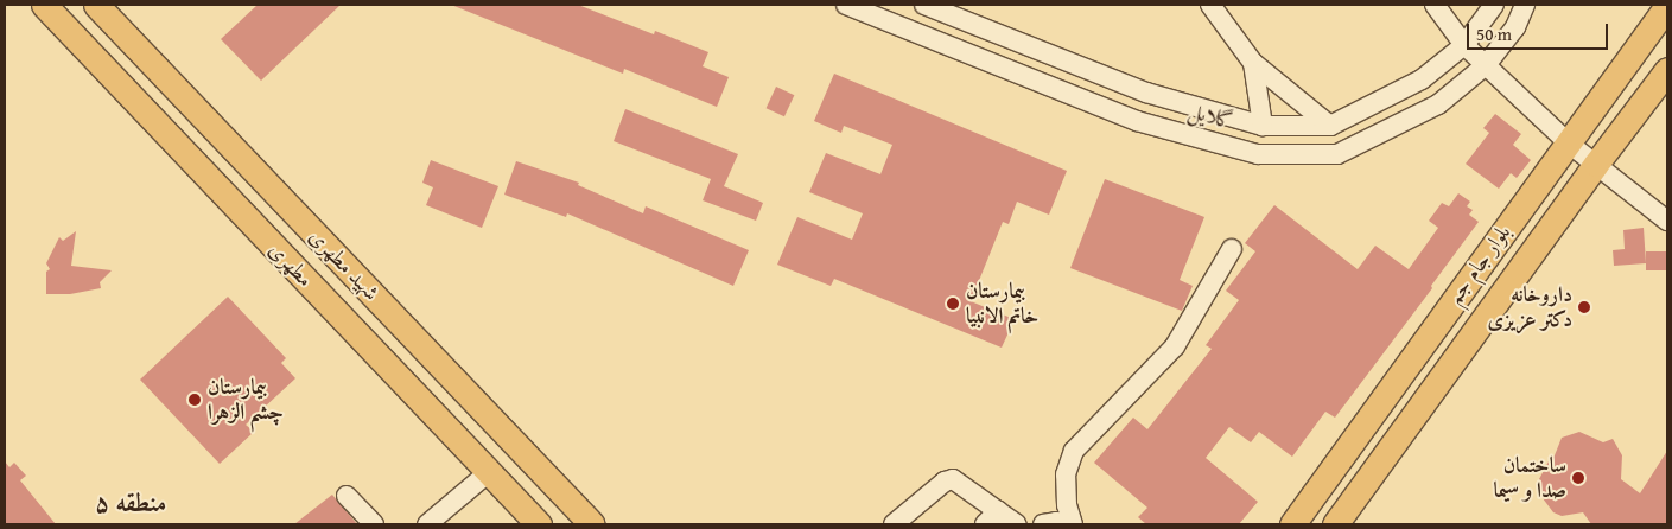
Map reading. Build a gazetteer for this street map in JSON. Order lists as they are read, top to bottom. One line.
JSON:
{"streets":{"main road":["مطهری","شهید مطهری","بلوار جام جم"],"street":["گلایل"]},"districts":["منطقه ۵"],"places":["بیمارستان خاتم الانبیا","داروخانه دکتر عزیزی","بیمارستان چشم الزهرا","ساختمان صدا و سیما"],"scale_bar":"50 m"}
